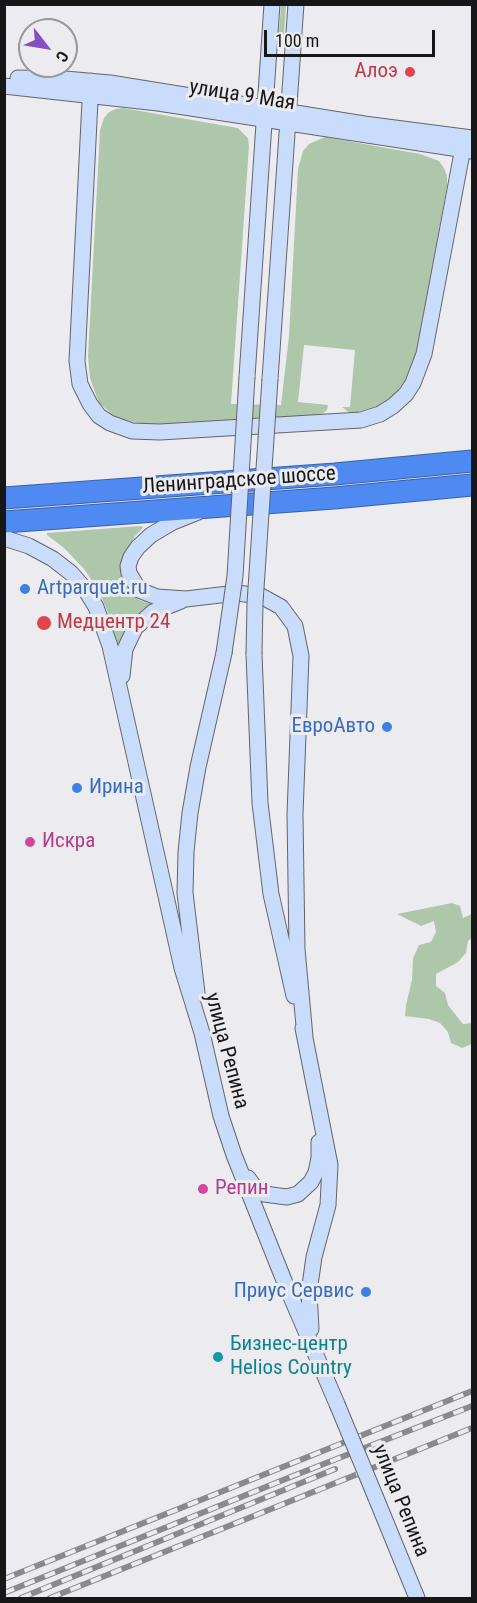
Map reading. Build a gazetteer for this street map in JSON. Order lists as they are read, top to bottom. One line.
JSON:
{"streets":{"highway":["Ленинградское шоссе"],"street":["улица 9 Мая","улица Репина"]},"places":["Алоэ","Artparquet.ru","Медцентр 24","ЕвроАвто","Ирина","Искра","Репин","Приус Сервис","Бизнес-центр Helios Country"],"scale_bar":"100 m","north":"bottom right"}
